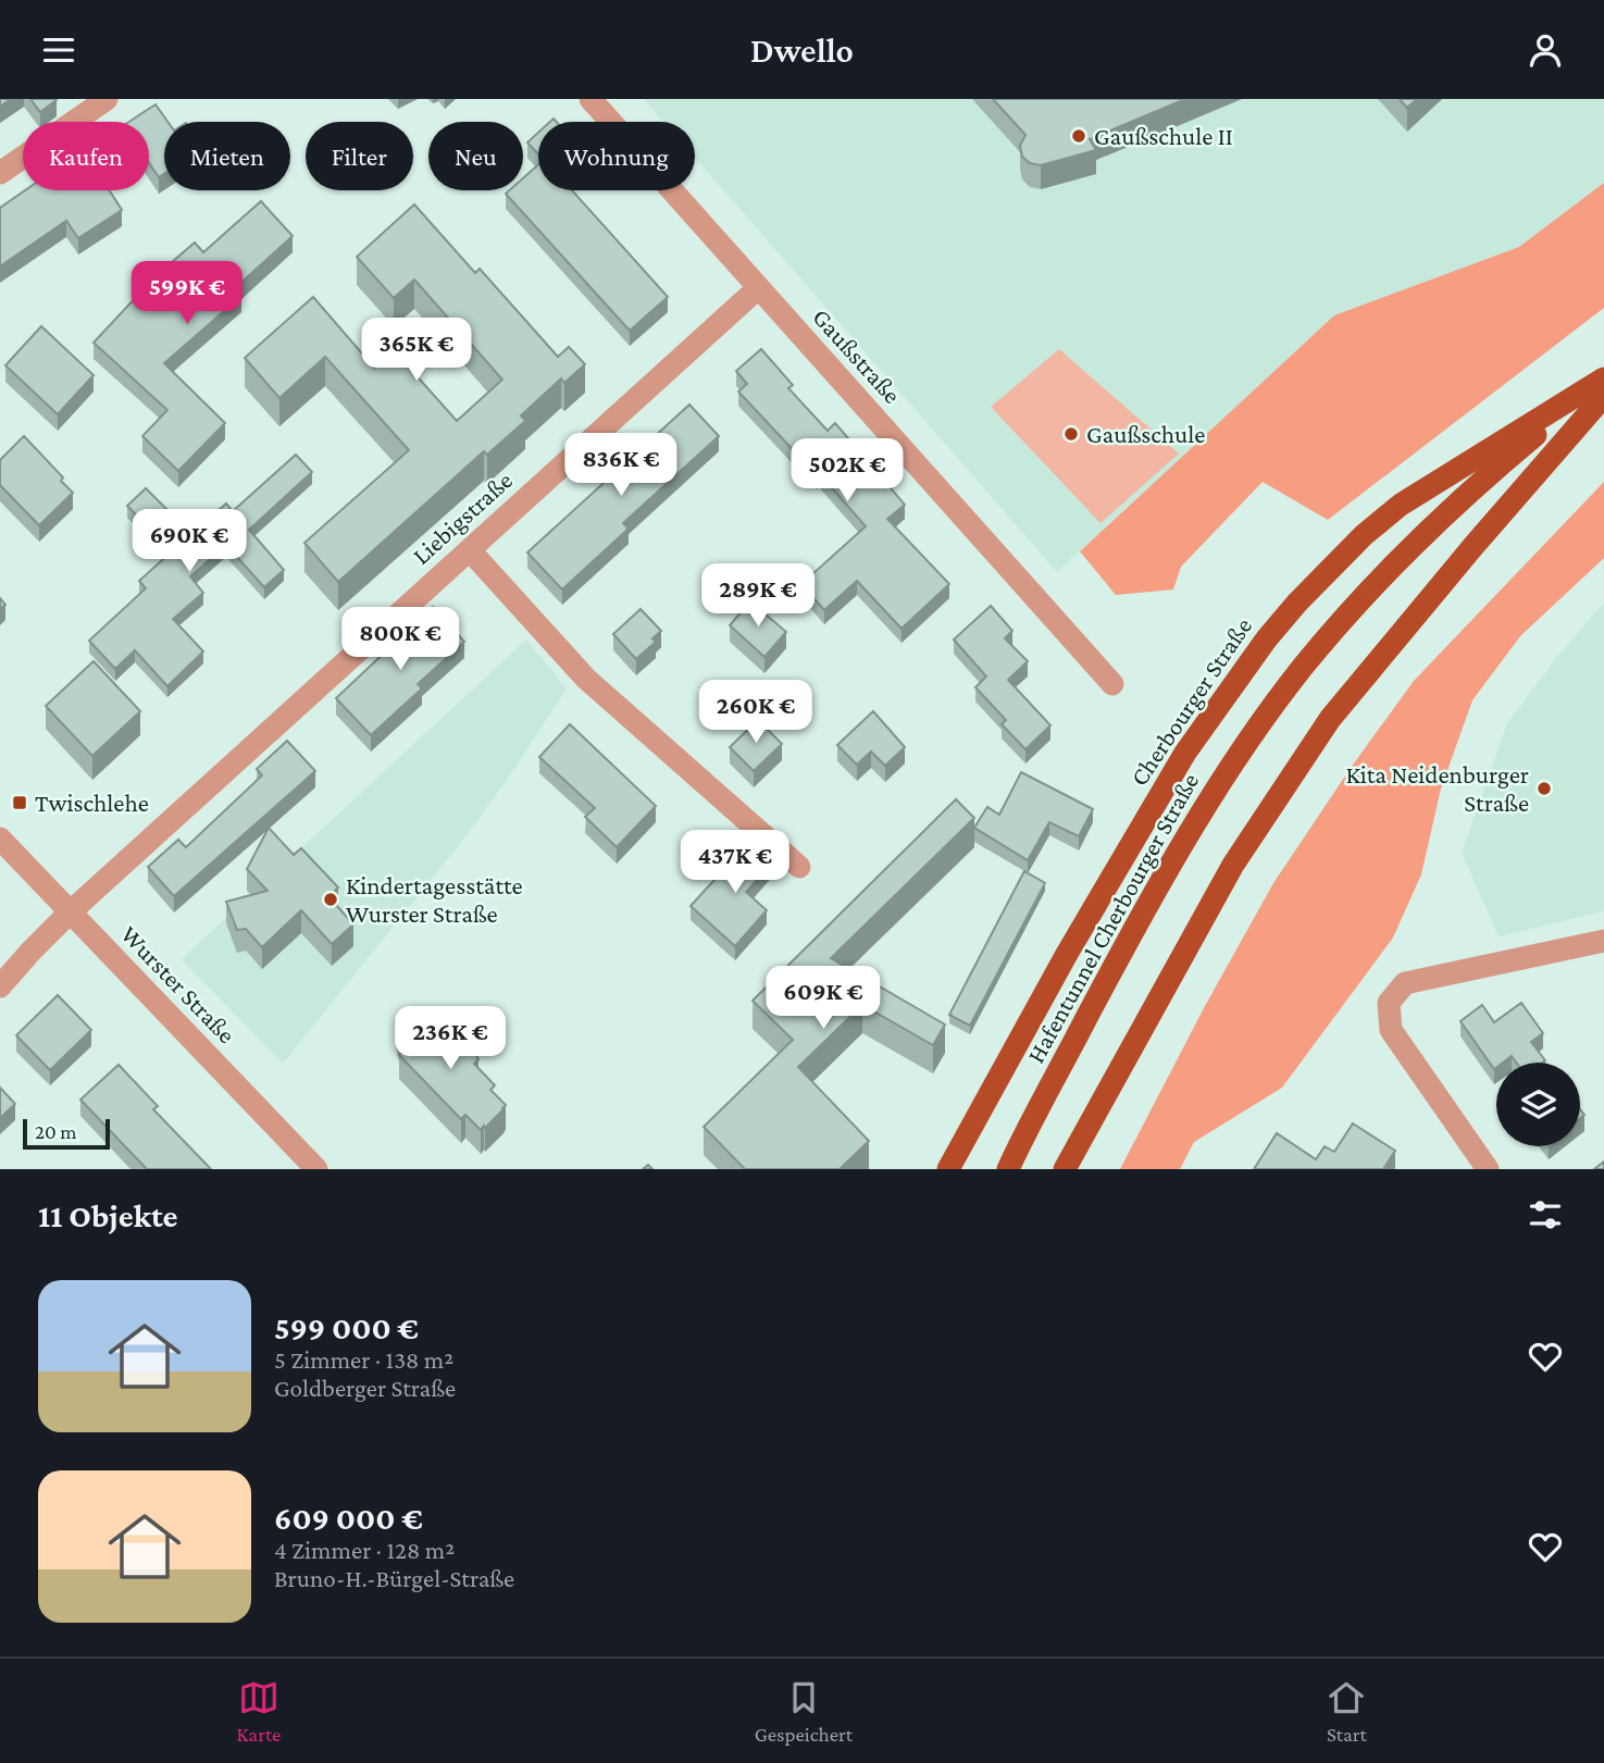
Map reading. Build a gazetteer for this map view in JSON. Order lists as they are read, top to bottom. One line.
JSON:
{"streets":{"main road":["Cherbourger Straße","Hafentunnel Cherbourger Straße"],"street":["Gaußstraße","Liebigstraße","Wurster Straße"]},"crossings":[["Gaußstraße","Liebigstraße"],["Liebigstraße","Wurster Straße"],["Cherbourger Straße","Hafentunnel Cherbourger Straße"]],"places":{"other":["Gaußschule II","Gaußschule","Kita Neidenburger Straße","Kindertagesstätte Wurster Straße"],"transit":["Twischlehe"]},"scale_bar":"20 m","page":{"header":"Dwello","chip":["Kaufen","Mieten","Filter","Neu","Wohnung"],"price":["599K €","365K €","836K €","502K €","690K €","289K €","800K €","260K €","437K €","609K €","236K €"],"scale":"20 m","heading":"11 Objekte","list":[{"name":"599 000 €","note":"5 Zimmer · 138 m² · Goldberger Straße"},{"name":"609 000 €","note":"4 Zimmer · 128 m² · Bruno-H.-Bürgel-Straße"}],"tabs":["Karte","Gespeichert","Start"]}}
